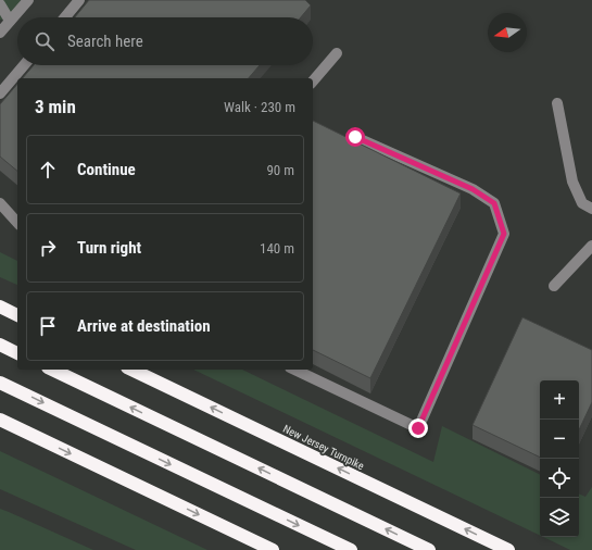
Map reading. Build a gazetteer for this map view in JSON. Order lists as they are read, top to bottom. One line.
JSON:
{"streets":{"highway":["New Jersey Turnpike"]},"north":"left","page":{"search":"Search here","heading":["3 min","Walk · 230 m"],"list":[["Continue","90 m"],["Turn right","140 m"],"Arrive at destination"],"map_buttons":["+","−"]}}
